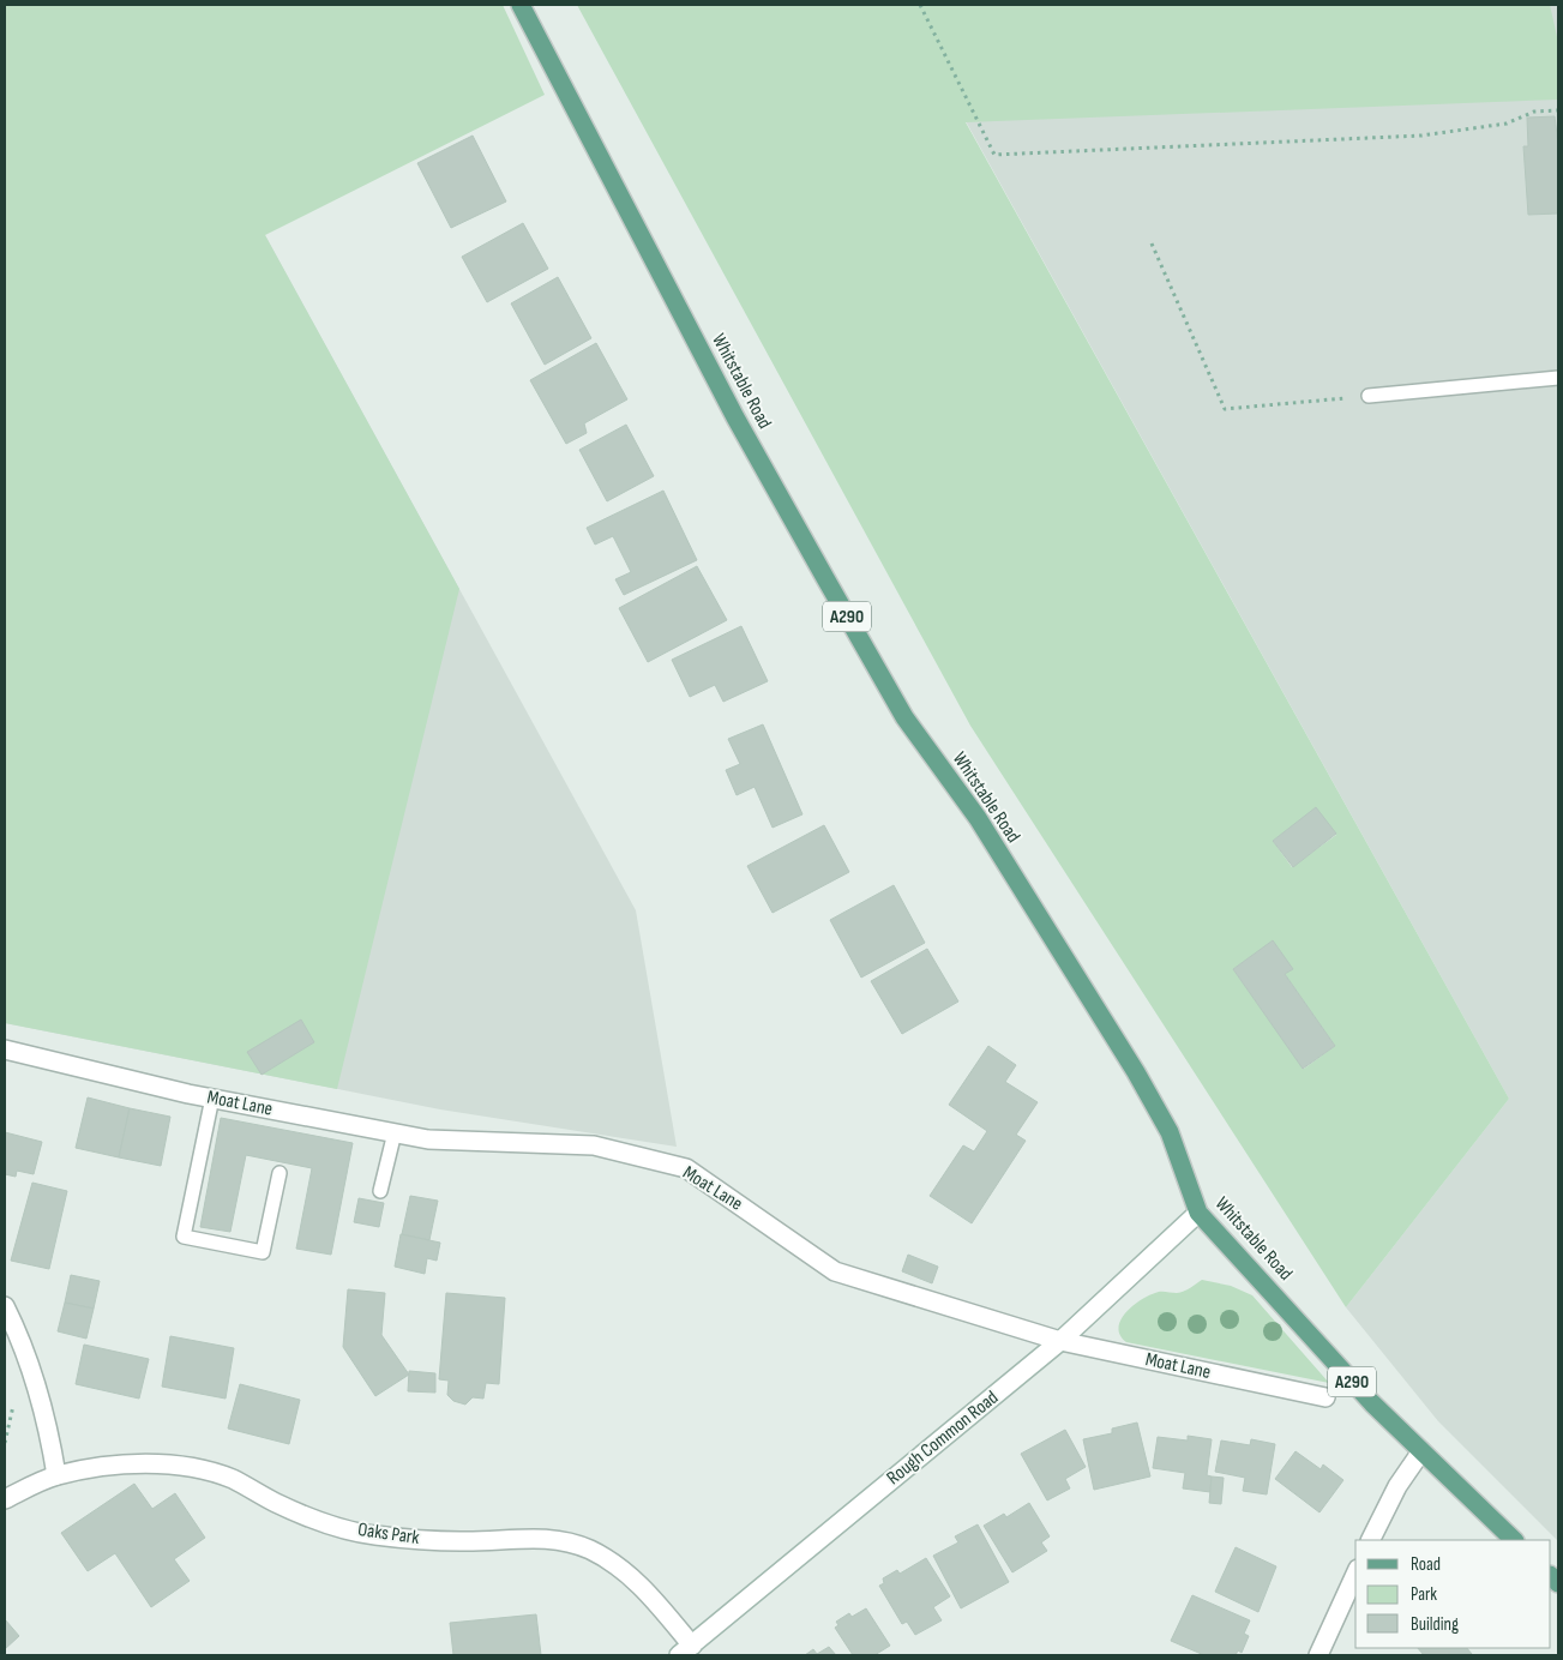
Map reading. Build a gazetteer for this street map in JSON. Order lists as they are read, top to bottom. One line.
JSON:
{"streets":{"main road":["Whitstable Road","A290"],"street":["Moat Lane","Rough Common Road","Oaks Park"]},"crossings":[["Whitstable Road","Rough Common Road"],["Moat Lane","Rough Common Road"],["Rough Common Road","Oaks Park"]],"legend":["Road","Park","Building"]}
